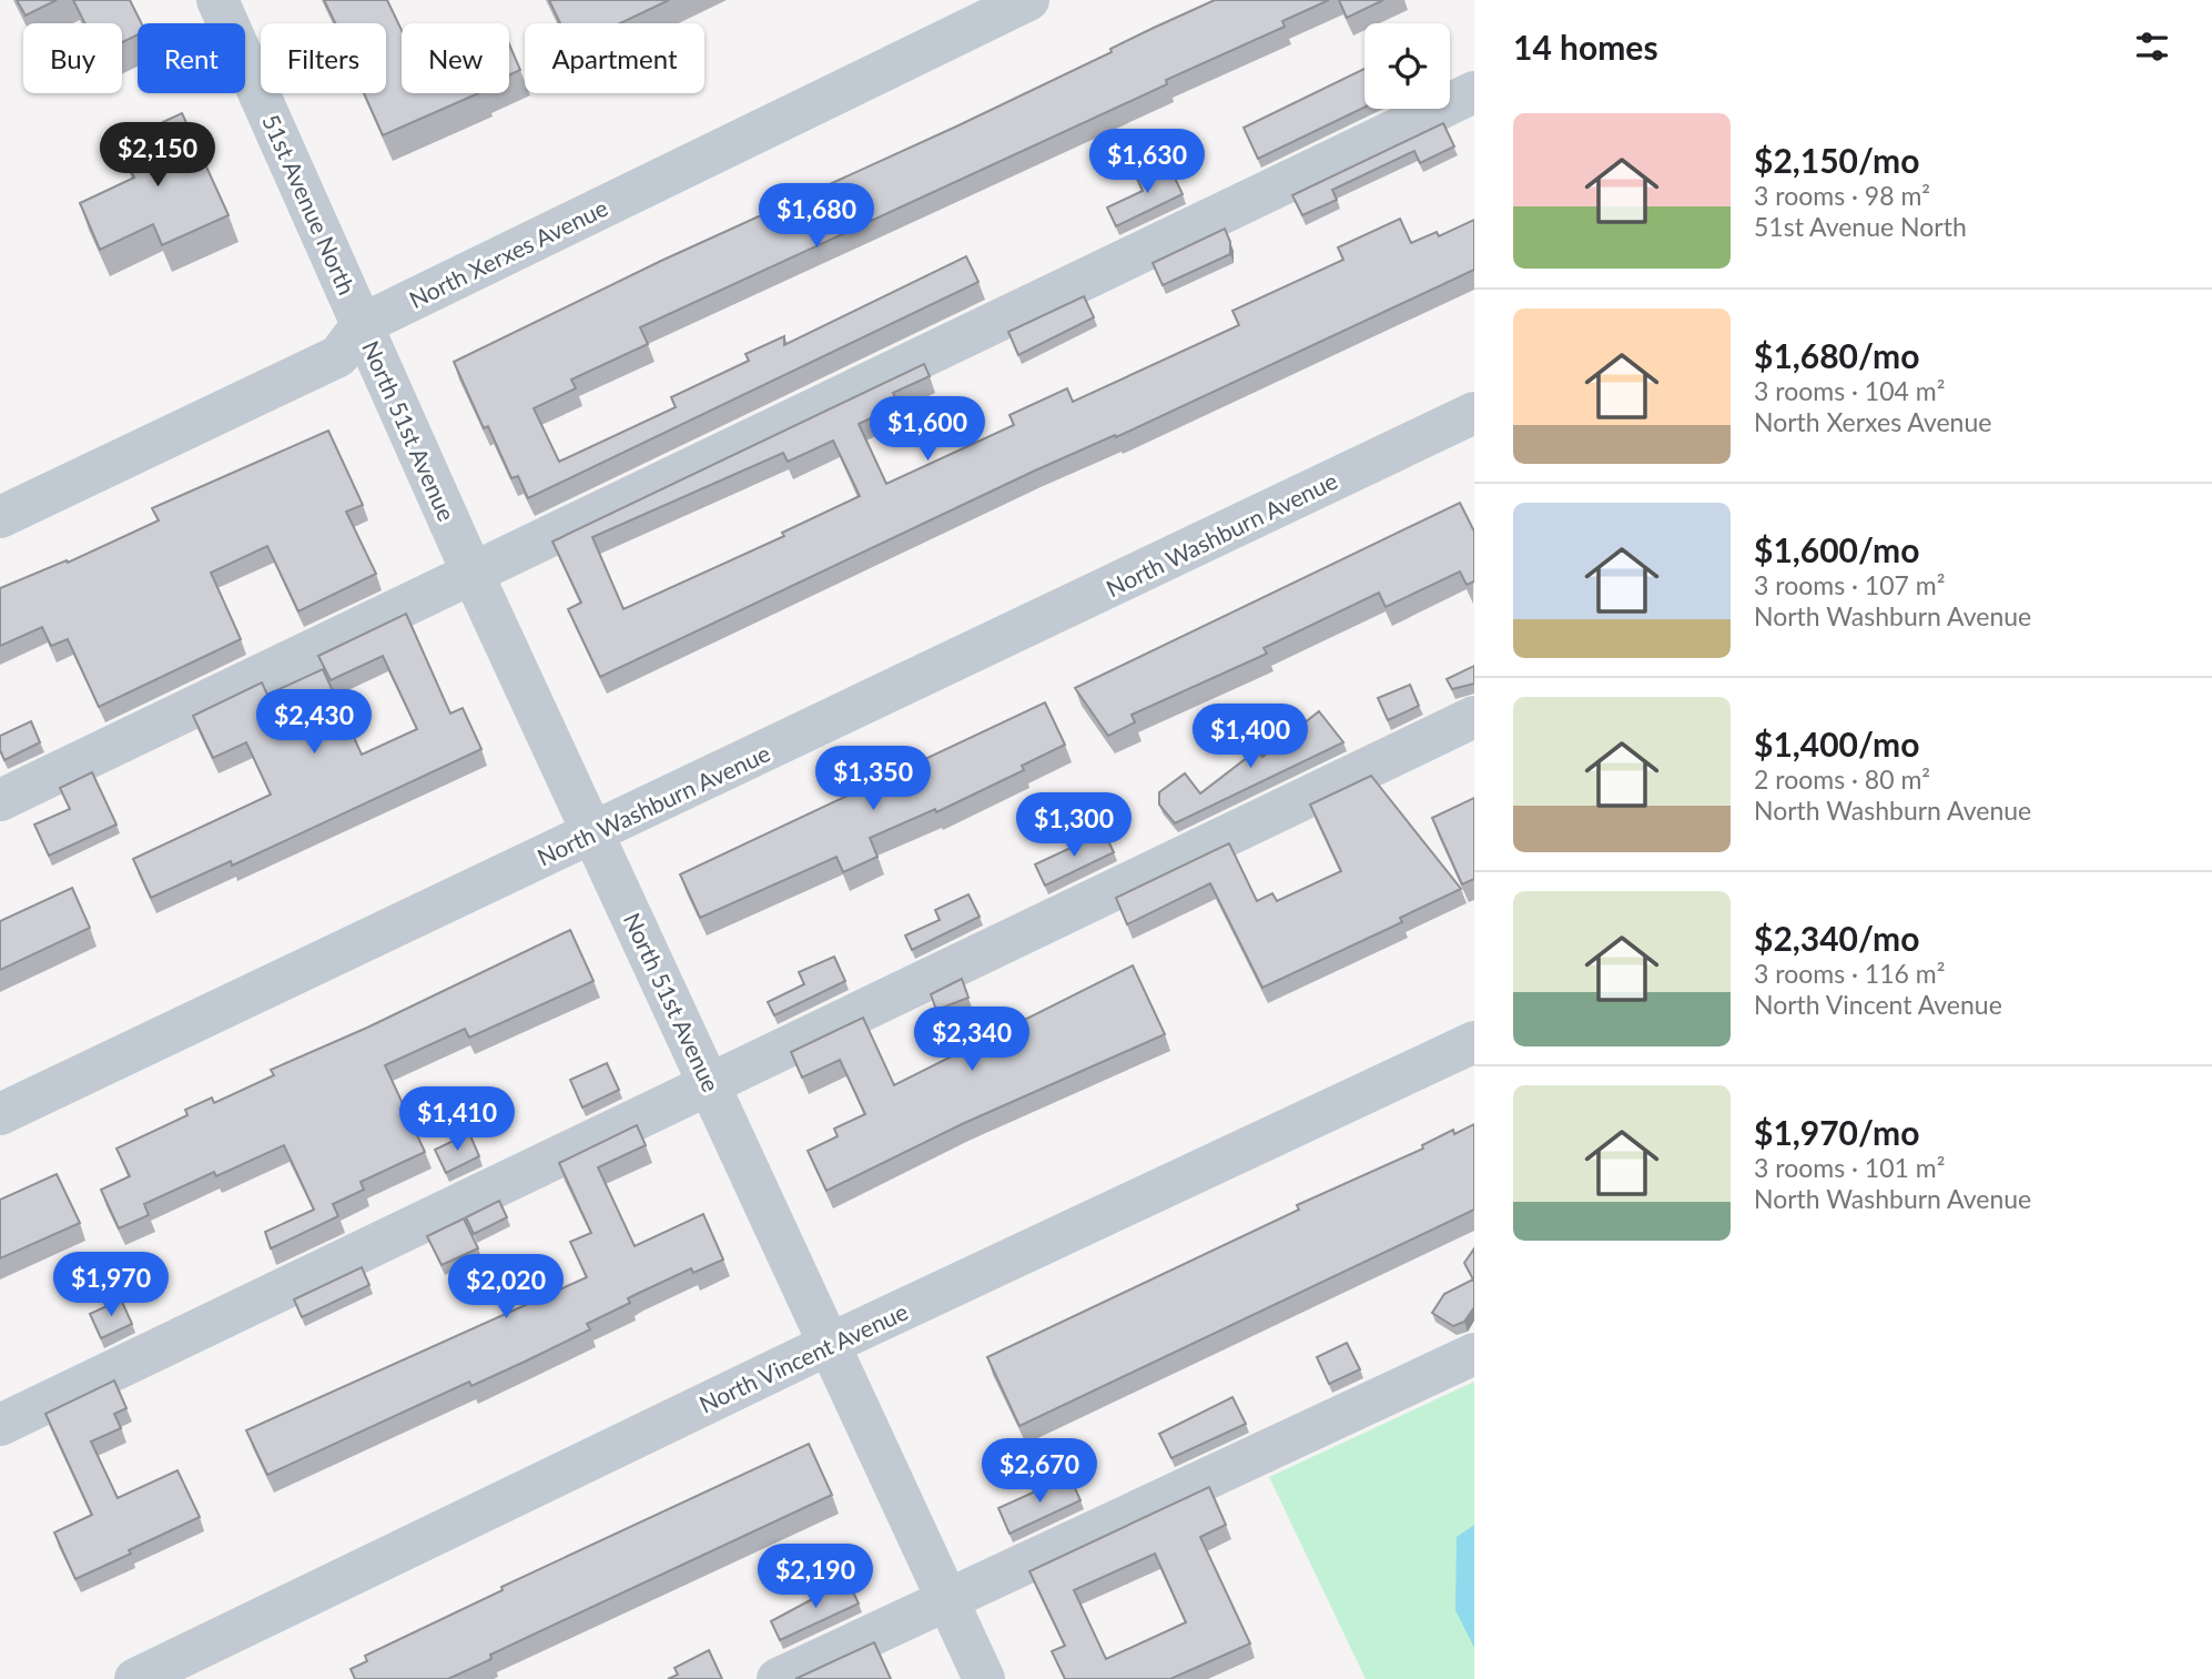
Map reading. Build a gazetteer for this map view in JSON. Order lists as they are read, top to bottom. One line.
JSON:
{"streets":{"street":["51st Avenue North","North Xerxes Avenue","North 51st Avenue","North Washburn Avenue","North Vincent Avenue"]},"crossings":[["51st Avenue North","North Xerxes Avenue"],["51st Avenue North","North 51st Avenue"],["North Xerxes Avenue","North 51st Avenue"],["North 51st Avenue","North Washburn Avenue"],["North 51st Avenue","North Vincent Avenue"]],"page":{"heading":"14 homes","chip":["Buy","Rent","Filters","New","Apartment"],"list":[{"name":"$2,150/mo","note":"3 rooms · 98 m² · 51st Avenue North"},{"name":"$1,680/mo","note":"3 rooms · 104 m² · North Xerxes Avenue"},{"name":"$1,600/mo","note":"3 rooms · 107 m² · North Washburn Avenue"},{"name":"$1,400/mo","note":"2 rooms · 80 m² · North Washburn Avenue"},{"name":"$2,340/mo","note":"3 rooms · 116 m² · North Vincent Avenue"},{"name":"$1,970/mo","note":"3 rooms · 101 m² · North Washburn Avenue"}],"price":["$2,150","$1,630","$1,680","$1,600","$2,430","$1,400","$1,350","$1,300","$2,340","$1,410","$1,970","$2,020","$2,670","$2,190"]}}
